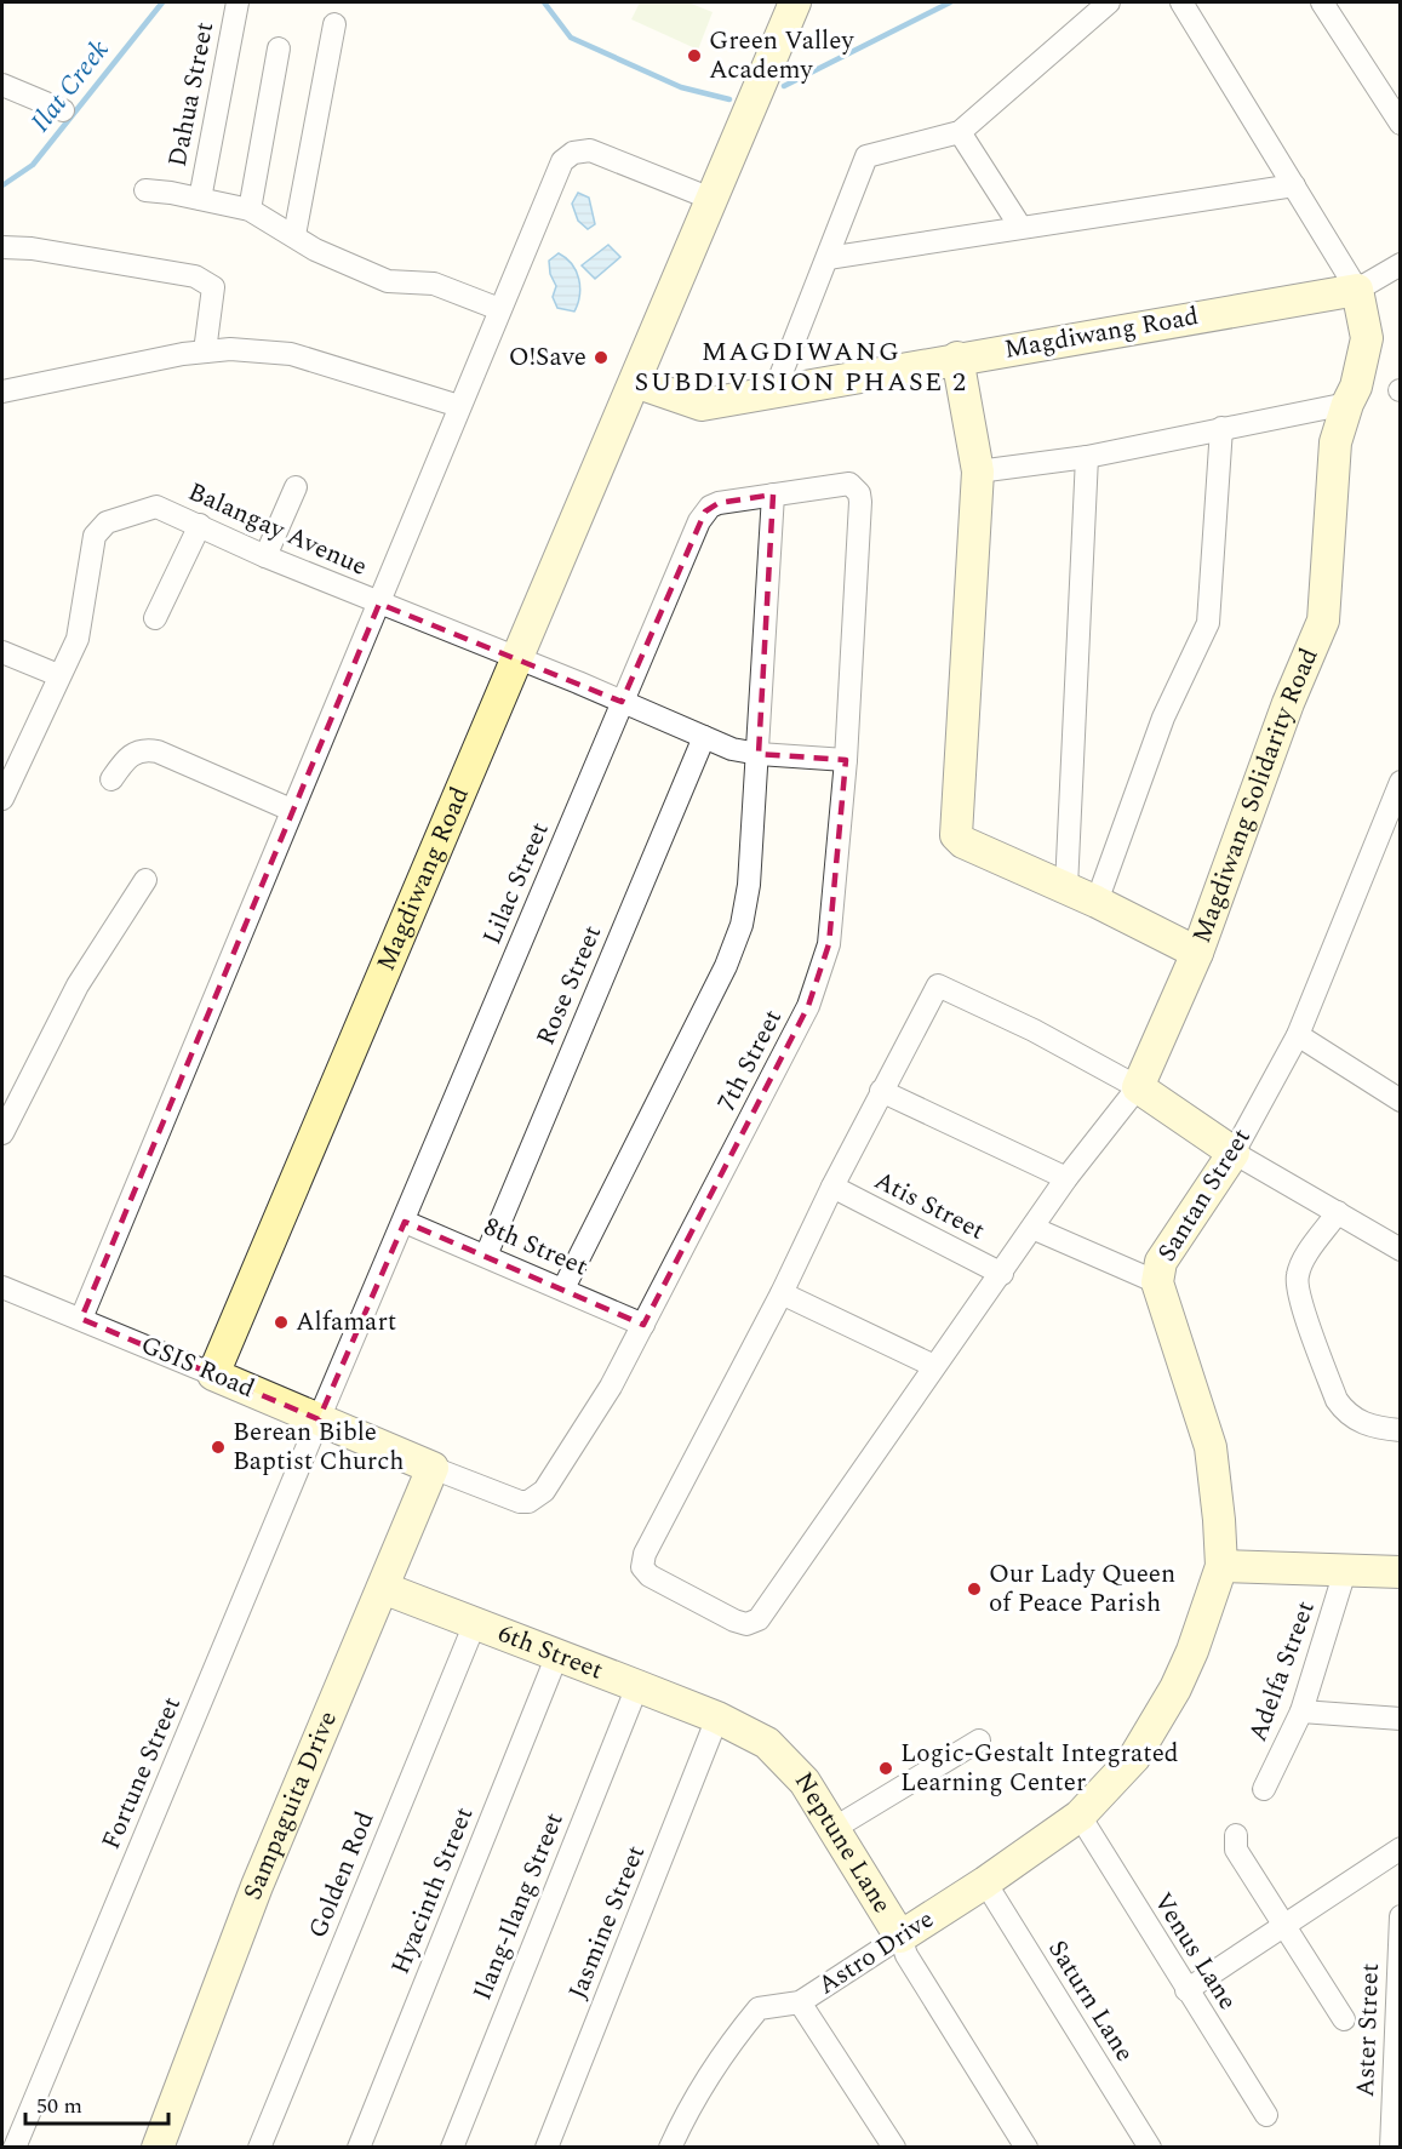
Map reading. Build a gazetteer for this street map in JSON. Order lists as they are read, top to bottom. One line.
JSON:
{"streets":{"street":["Dahua Street","Magdiwang Road","Balangay Avenue","Magdiwang Solidarity Road","Lilac Street","Rose Street","7th Street","Santan Street","Atis Street","8th Street","GSIS Road","6th Street","Adelfa Street","Fortune Street","Sampaguita Drive","Neptune Lane","Golden Rod","Hyacinth Street","Ilang-Ilang Street","Jasmine Street","Venus Lane","Astro Drive","Saturn Lane","Aster Street"]},"crossings":[["Magdiwang Road","Balangay Avenue"],["Magdiwang Road","Magdiwang Solidarity Road"],["Magdiwang Road","GSIS Road"],["Balangay Avenue","Lilac Street"],["Balangay Avenue","Rose Street"],["Balangay Avenue","7th Street"],["Lilac Street","7th Street"],["Lilac Street","8th Street"],["Lilac Street","GSIS Road"],["Lilac Street","Fortune Street"],["Rose Street","8th Street"],["7th Street","8th Street"],["7th Street","GSIS Road"],["7th Street","Sampaguita Drive"],["Santan Street","Astro Drive"],["GSIS Road","Fortune Street"],["GSIS Road","Sampaguita Drive"],["6th Street","Sampaguita Drive"],["6th Street","Neptune Lane"],["6th Street","Golden Rod"],["6th Street","Hyacinth Street"],["6th Street","Ilang-Ilang Street"],["6th Street","Jasmine Street"],["Neptune Lane","Jasmine Street"],["Neptune Lane","Astro Drive"],["Venus Lane","Astro Drive"],["Astro Drive","Saturn Lane"]],"districts":["MAGDIWANG SUBDIVISION PHASE 2"],"water":["Ilat Creek"],"places":["Green Valley Academy","O!Save","Alfamart","Berean Bible Baptist Church","Our Lady Queen of Peace Parish","Logic-Gestalt Integrated Learning Center"],"scale_bar":"50 m"}
